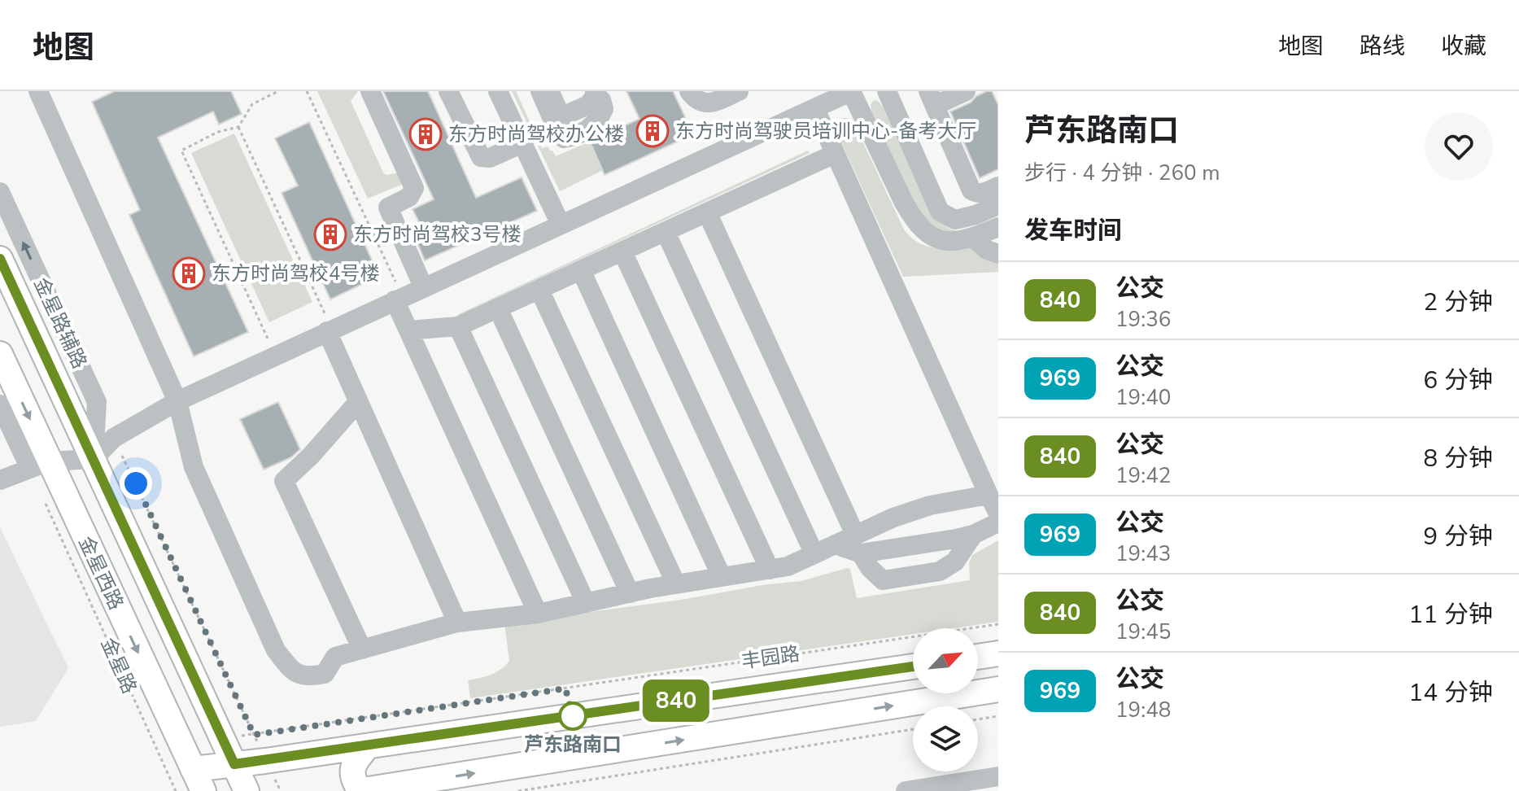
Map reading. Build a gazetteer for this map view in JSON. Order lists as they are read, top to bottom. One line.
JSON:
{"streets":{"main road":["金星西路","丰园路"],"street":["金星路辅路"],"path":["金星路"]},"crossings":[["金星西路","丰园路"]],"places":{"building":["东方时尚驾驶员培训中心-备考大厅","东方时尚驾校办公楼","东方时尚驾校3号楼","东方时尚驾校4号楼"],"other":["芦东路南口"]},"lines":["bus line 840"],"north":"top right","page":{"header":"地图","nav":["地图","路线","收藏"],"on_map":"840","heading":[["芦东路南口","步行 · 4 分钟 · 260 m"],"发车时间"],"list":[{"mark":"840","name":"公交","note":"19:36","value":"2 分钟"},{"mark":"969","name":"公交","note":"19:40","value":"6 分钟"},{"mark":"840","name":"公交","note":"19:42","value":"8 分钟"},{"mark":"969","name":"公交","note":"19:43","value":"9 分钟"},{"mark":"840","name":"公交","note":"19:45","value":"11 分钟"},{"mark":"969","name":"公交","note":"19:48","value":"14 分钟"}]}}
